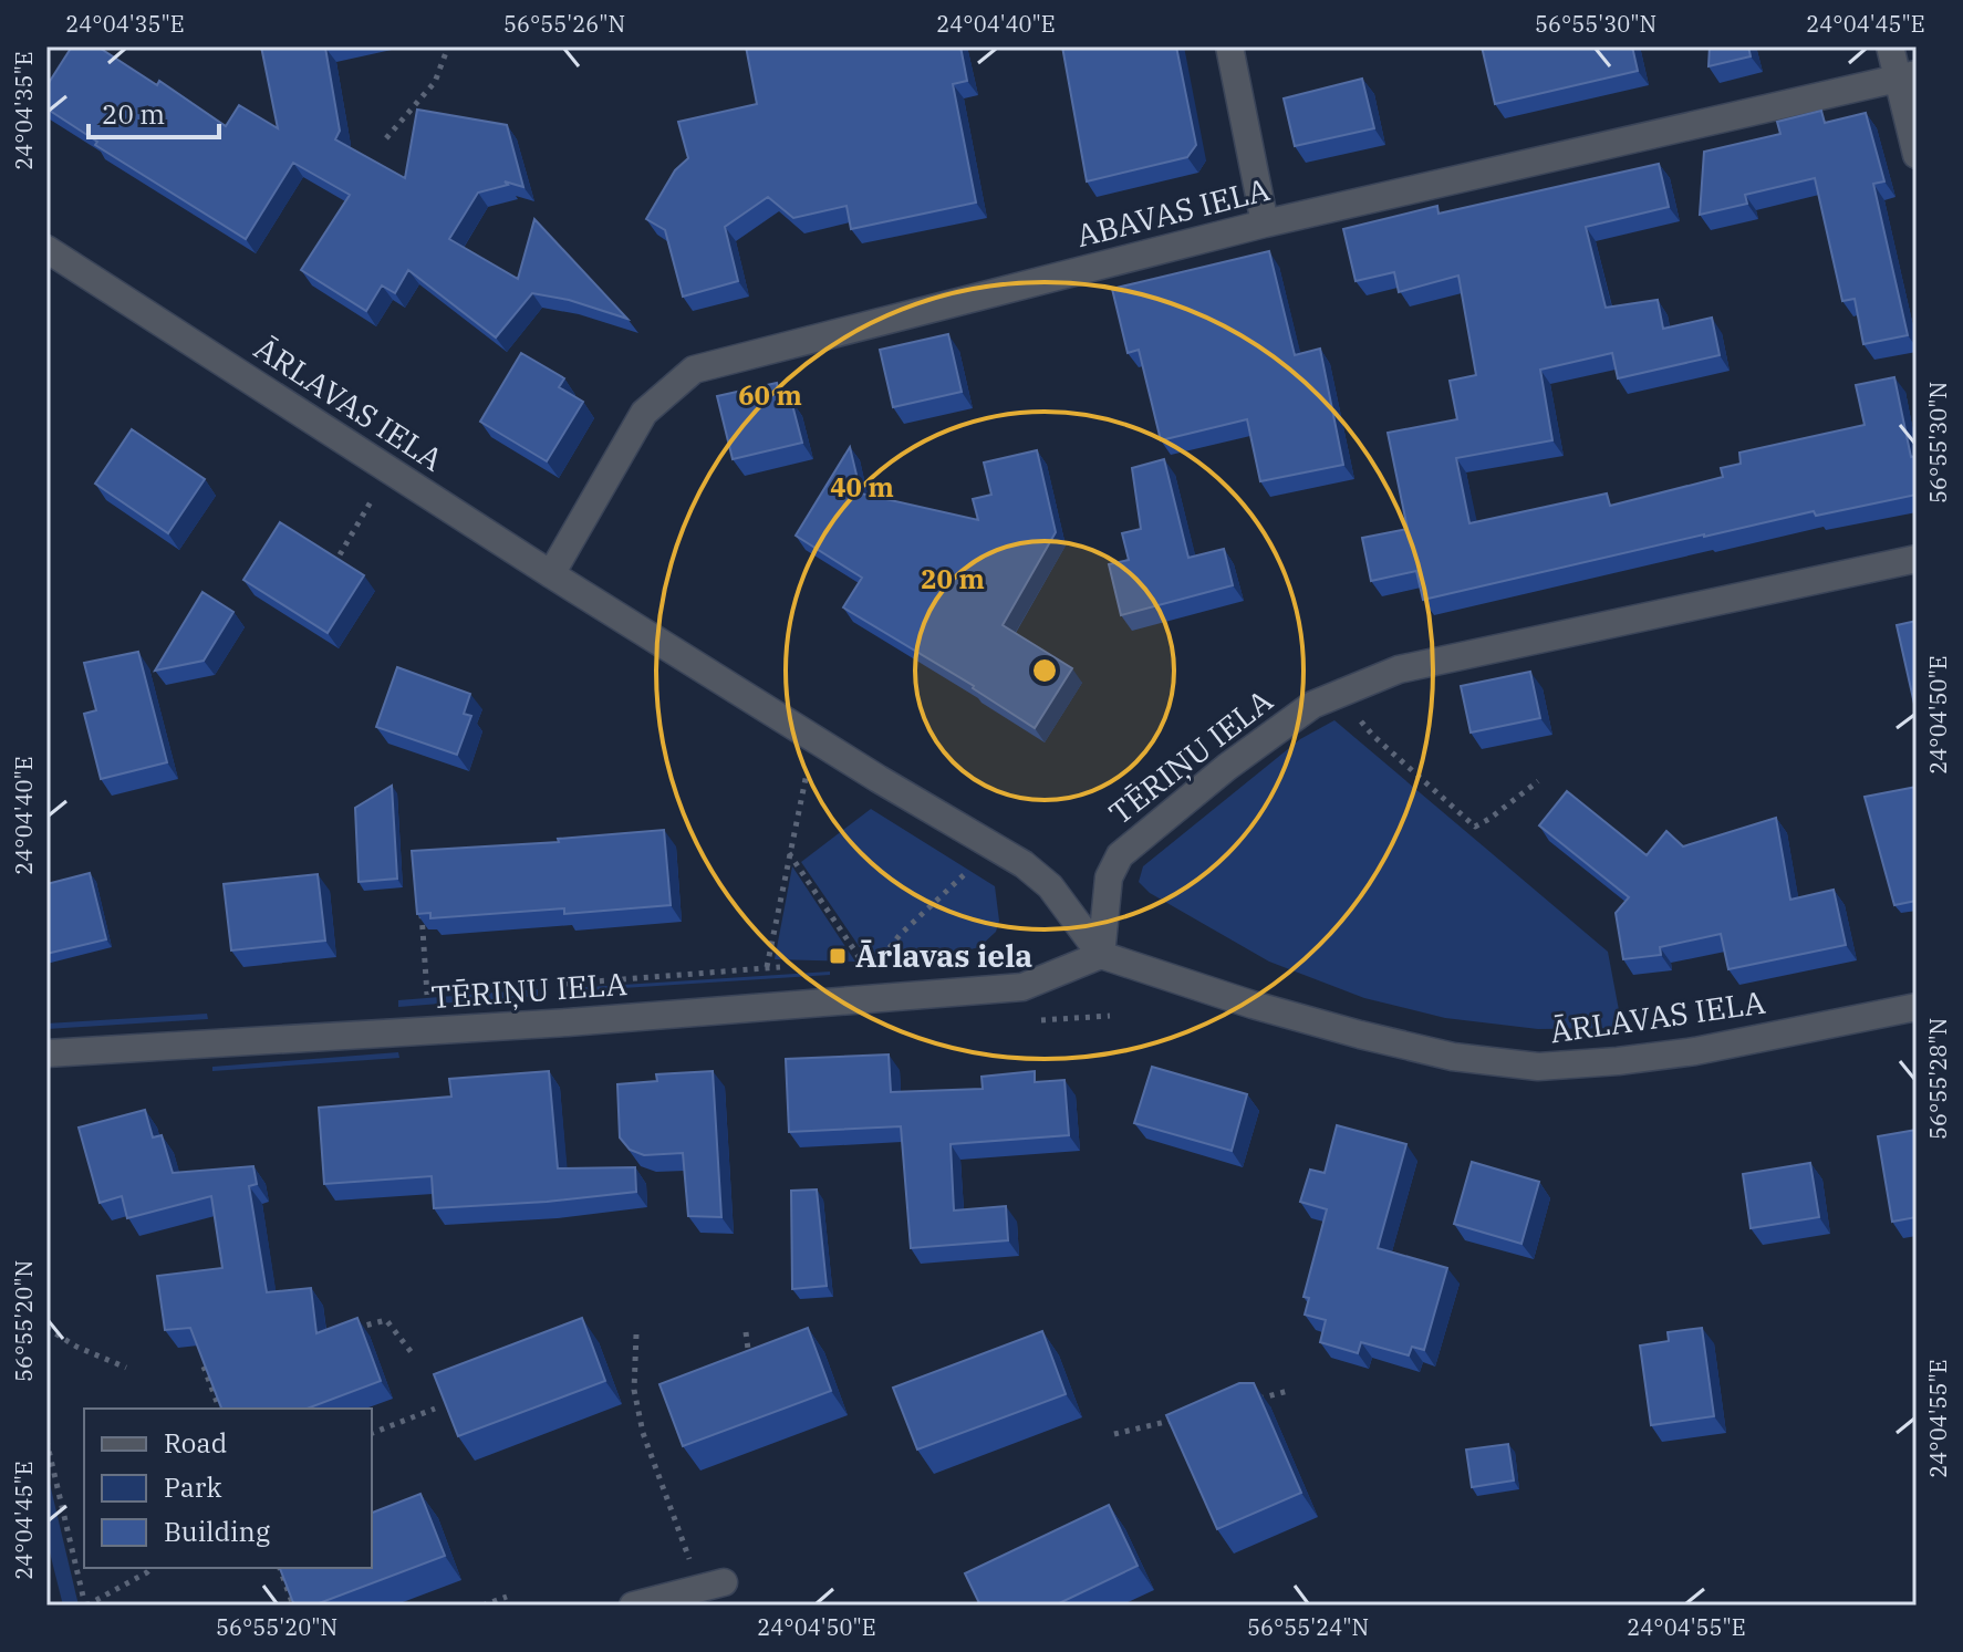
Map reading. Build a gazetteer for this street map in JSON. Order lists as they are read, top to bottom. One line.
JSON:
{"streets":{"street":["ABAVAS IELA","ĀRLAVAS IELA","TĒRIŅU IELA"]},"crossings":[["ABAVAS IELA","ĀRLAVAS IELA"],["ĀRLAVAS IELA","TĒRIŅU IELA"]],"places":{"transit":["Ārlavas iela"]},"legend":["Road","Park","Building"],"scale_bar":"20 m","coordinates":["24°04'35\"E","56°55'26\"N","24°04'40\"E","56°55'30\"N","24°04'45\"E","24°04'50\"E","56°55'28\"N","56°55'20\"N","24°04'55\"E","56°55'24\"N"],"rings":["60 m","40 m","20 m"]}
